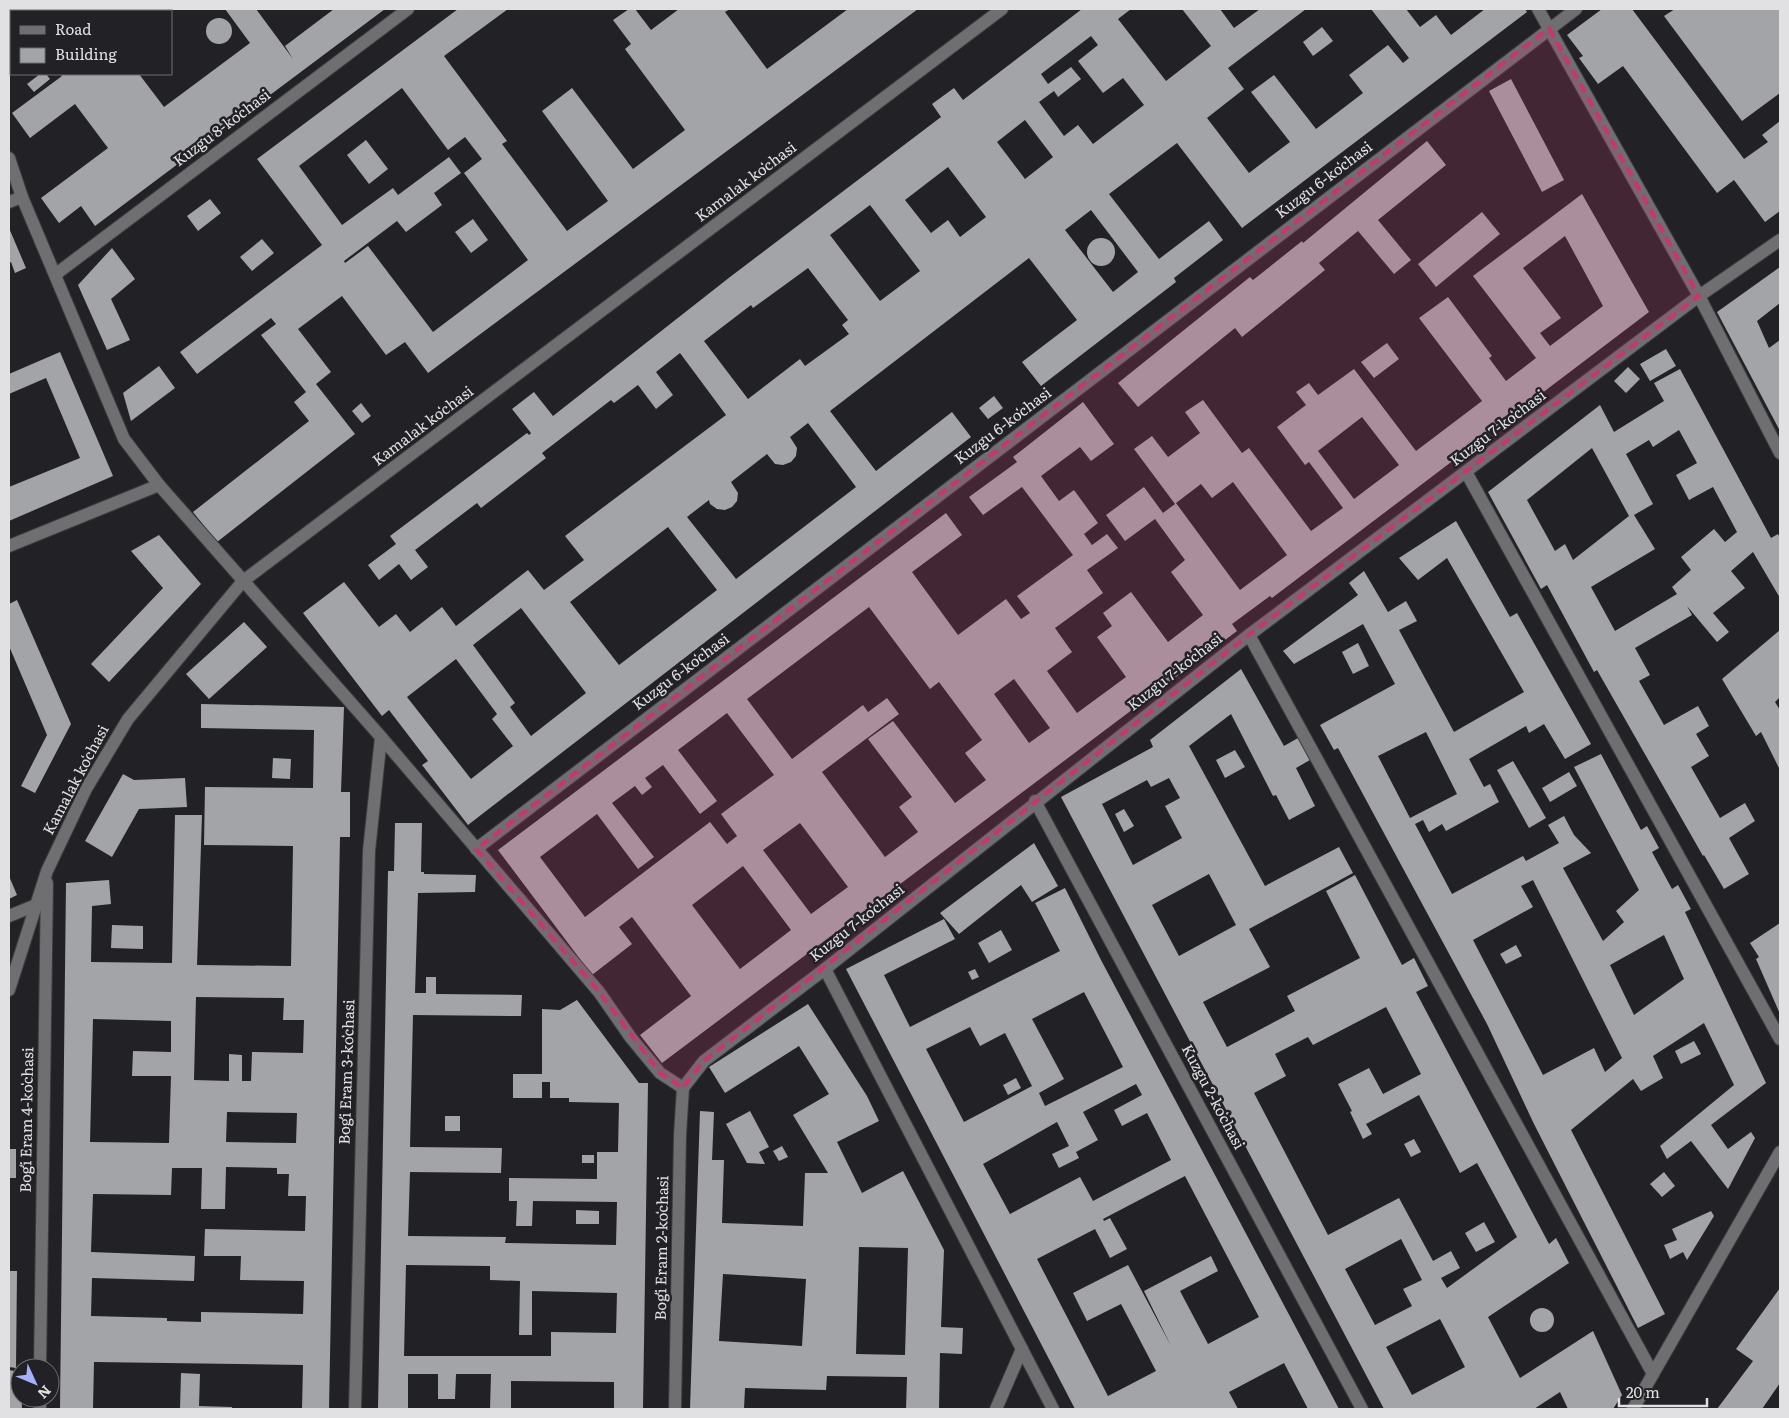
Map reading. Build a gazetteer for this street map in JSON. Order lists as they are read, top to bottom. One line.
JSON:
{"streets":{"street":["Kuzgu 8-koʻchasi","Kuzgu 6-koʻchasi","Kamalak koʻchasi","Kuzgu 7-koʻchasi","Bogʻi Eram 3-koʻchasi","Kuzgu 2-koʻchasi","Bogʻi Eram 4-koʻchasi","Bogʻi Eram 2-koʻchasi"]},"crossings":[["Kamalak koʻchasi","Bogʻi Eram 4-koʻchasi"],["Kuzgu 7-koʻchasi","Kuzgu 2-koʻchasi"],["Kuzgu 7-koʻchasi","Bogʻi Eram 2-koʻchasi"]],"legend":["Road","Building"],"scale_bar":"20 m","north":"bottom right"}
